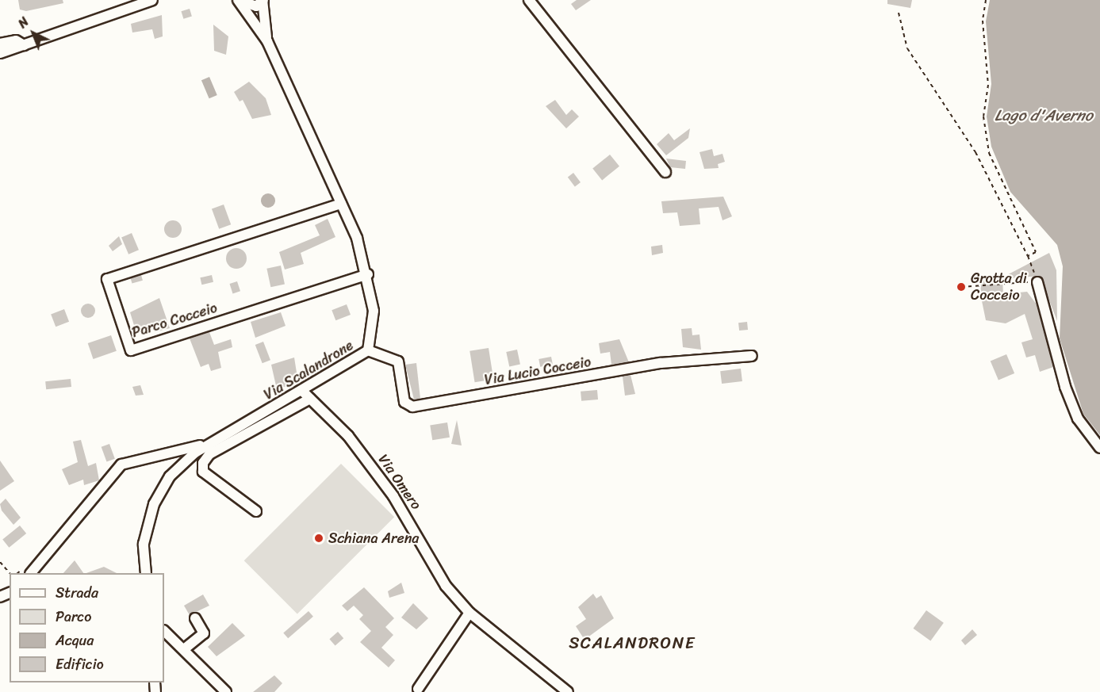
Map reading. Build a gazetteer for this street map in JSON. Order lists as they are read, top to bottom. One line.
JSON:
{"streets":{"street":["Parco Cocceio","Via Scalandrone","Via Lucio Cocceio","Via Omero"]},"crossings":[["Parco Cocceio","Via Scalandrone"],["Via Scalandrone","Via Lucio Cocceio"],["Via Scalandrone","Via Omero"]],"districts":["SCALANDRONE"],"water":["Lago d'Averno"],"places":["Grotta di Cocceio","Schiana Arena"],"legend":["Strada","Parco","Acqua","Edificio"],"north":"top left"}
